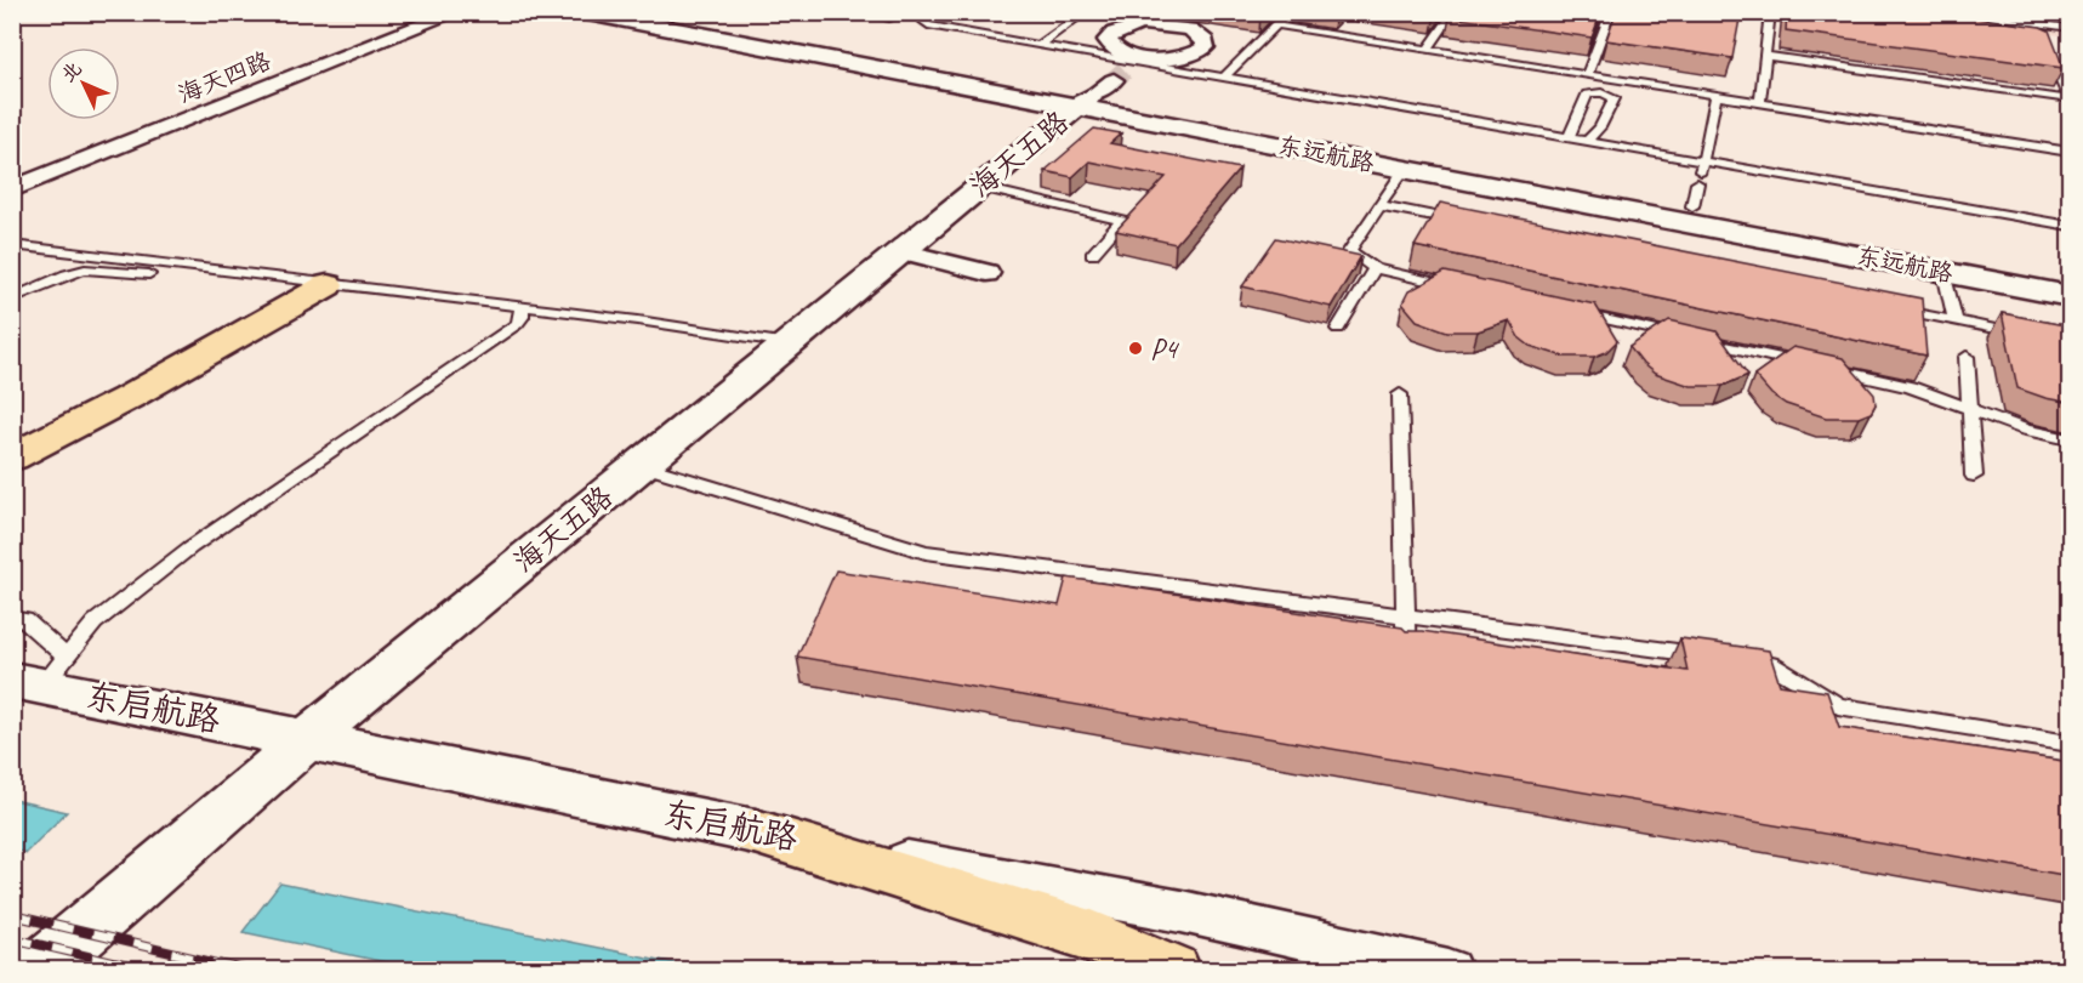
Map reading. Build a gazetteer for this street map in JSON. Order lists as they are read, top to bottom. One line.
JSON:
{"streets":{"street":["海天四路","海天五路","东远航路","东启航路"]},"crossings":[["海天五路","东远航路"],["海天五路","东启航路"]],"places":["P4"],"north":"top left"}
